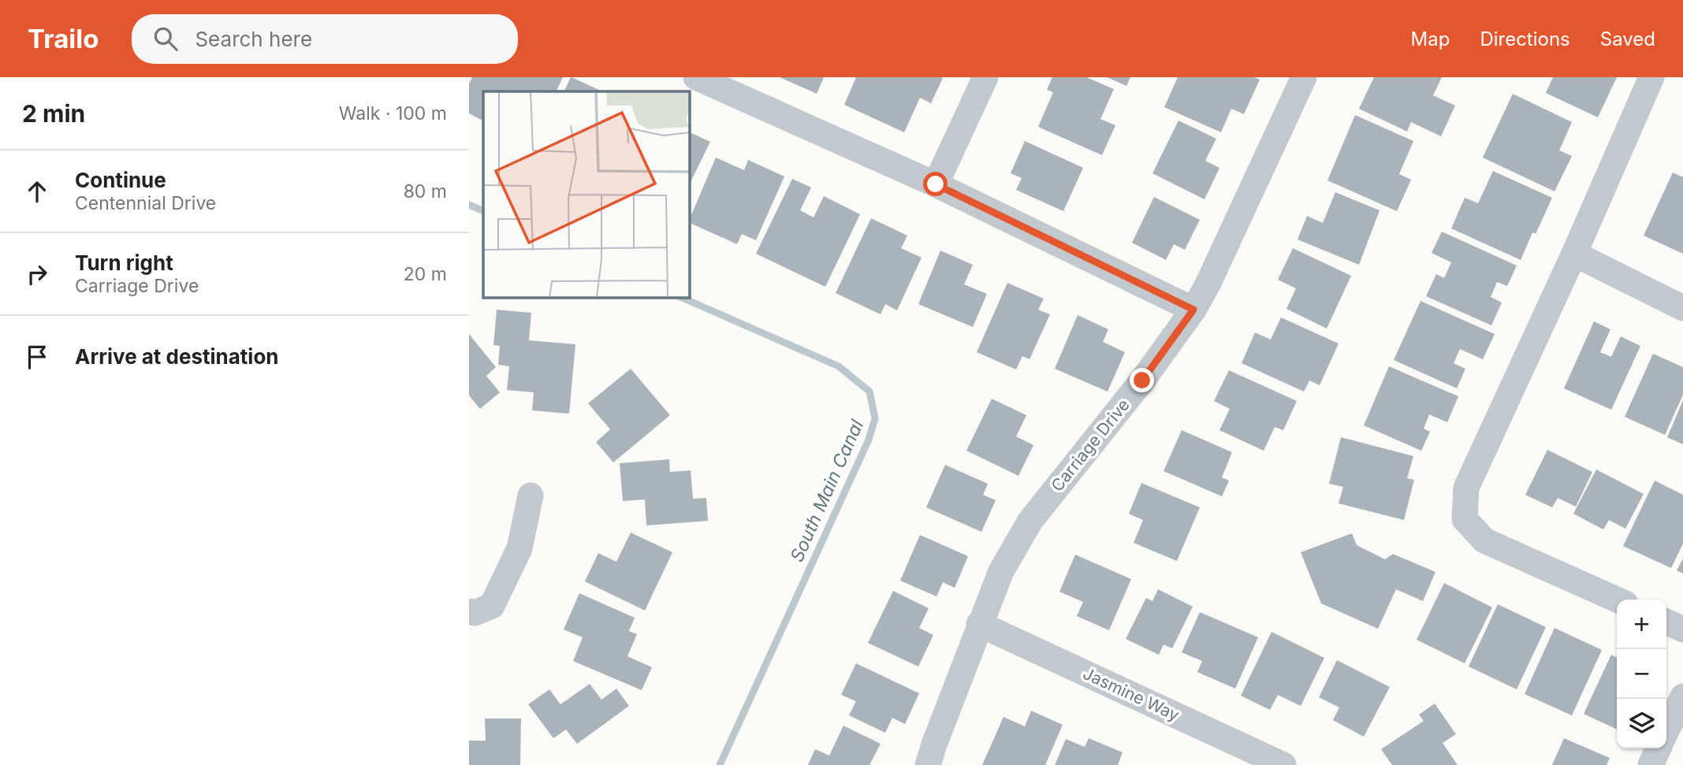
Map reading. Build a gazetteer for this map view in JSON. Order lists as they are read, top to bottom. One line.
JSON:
{"streets":{"street":["Carriage Drive","Jasmine Way"]},"crossings":[["Carriage Drive","Jasmine Way"]],"water":["South Main Canal"],"page":{"header":"Trailo","search":"Search here","nav":["Map","Directions","Saved"],"heading":["2 min","Walk · 100 m"],"list":[["Continue","Centennial Drive","80 m"],["Turn right","Carriage Drive","20 m"],"Arrive at destination"],"map_buttons":["+","−"]}}
